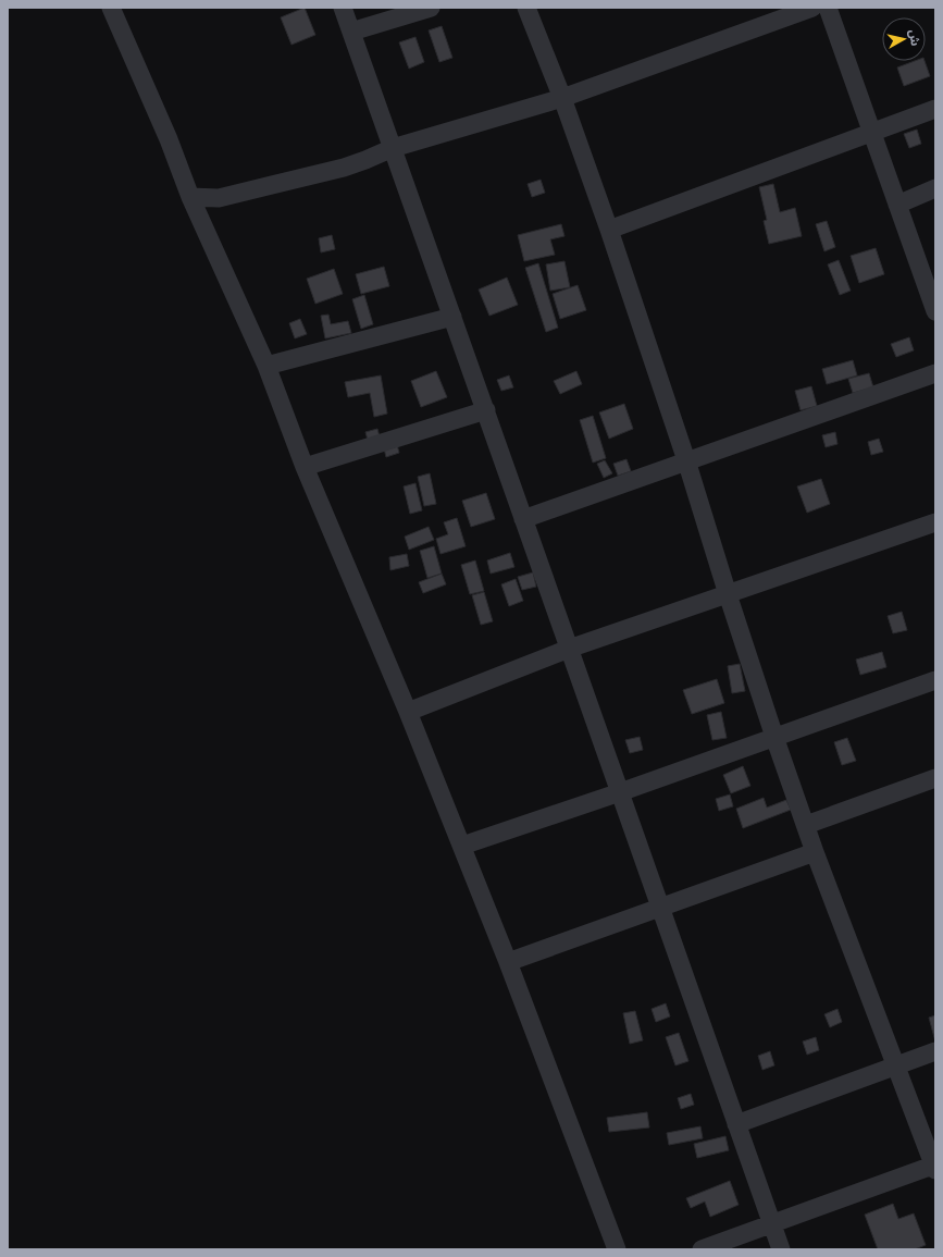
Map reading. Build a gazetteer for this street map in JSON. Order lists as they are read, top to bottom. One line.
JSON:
{"north":"right"}
